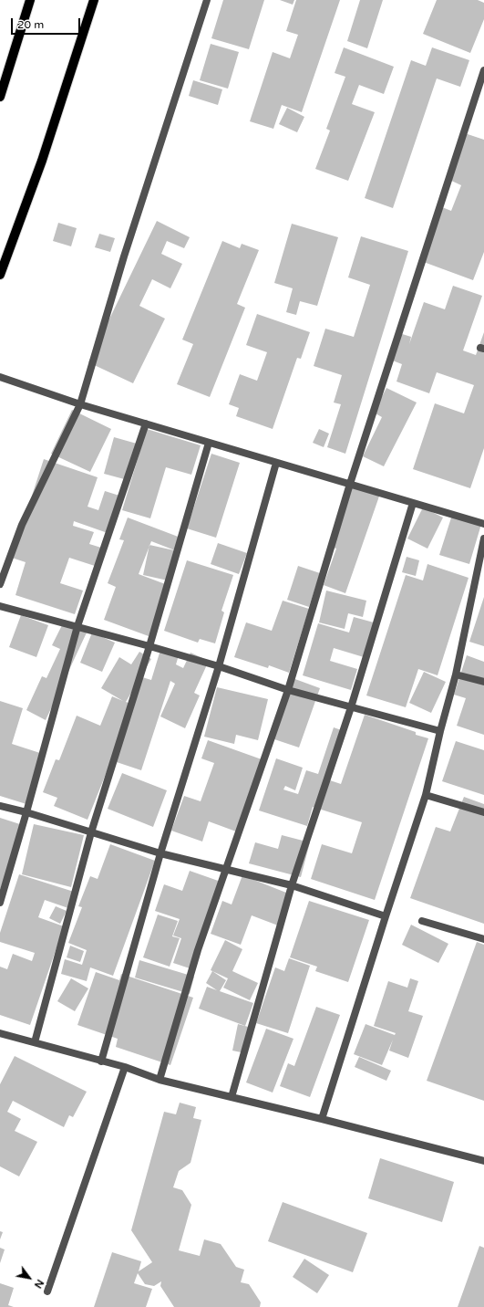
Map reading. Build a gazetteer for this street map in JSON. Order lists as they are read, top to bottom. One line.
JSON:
{"scale_bar":"20 m","north":"bottom right"}
